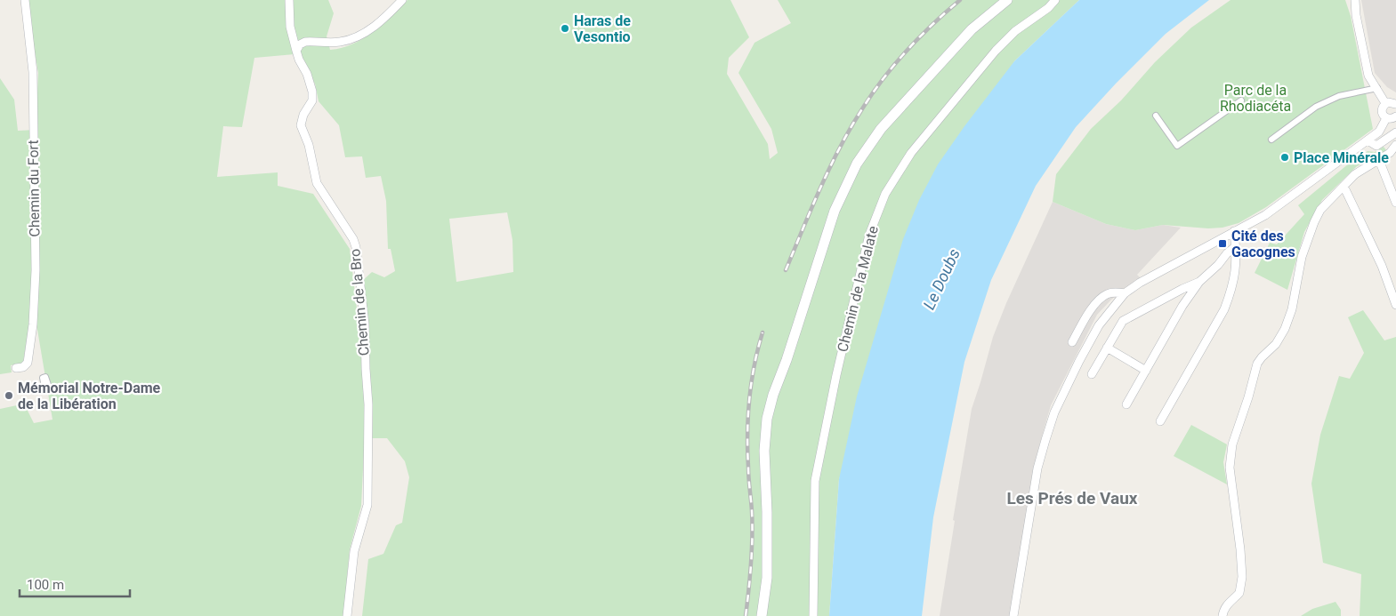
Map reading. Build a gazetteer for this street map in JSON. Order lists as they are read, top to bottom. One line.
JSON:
{"streets":{"street":["Chemin du Fort","Chemin de la Malate","Chemin de la Bro"]},"districts":["Les Prés de Vaux"],"water":["Le Doubs"],"parks":["Parc de la Rhodiacéta"],"places":{"other":["Haras de Vesontio","Place Minérale","Mémorial Notre-Dame de la Libération"],"transit":["Cité des Gacognes"]},"scale_bar":"100 m"}
